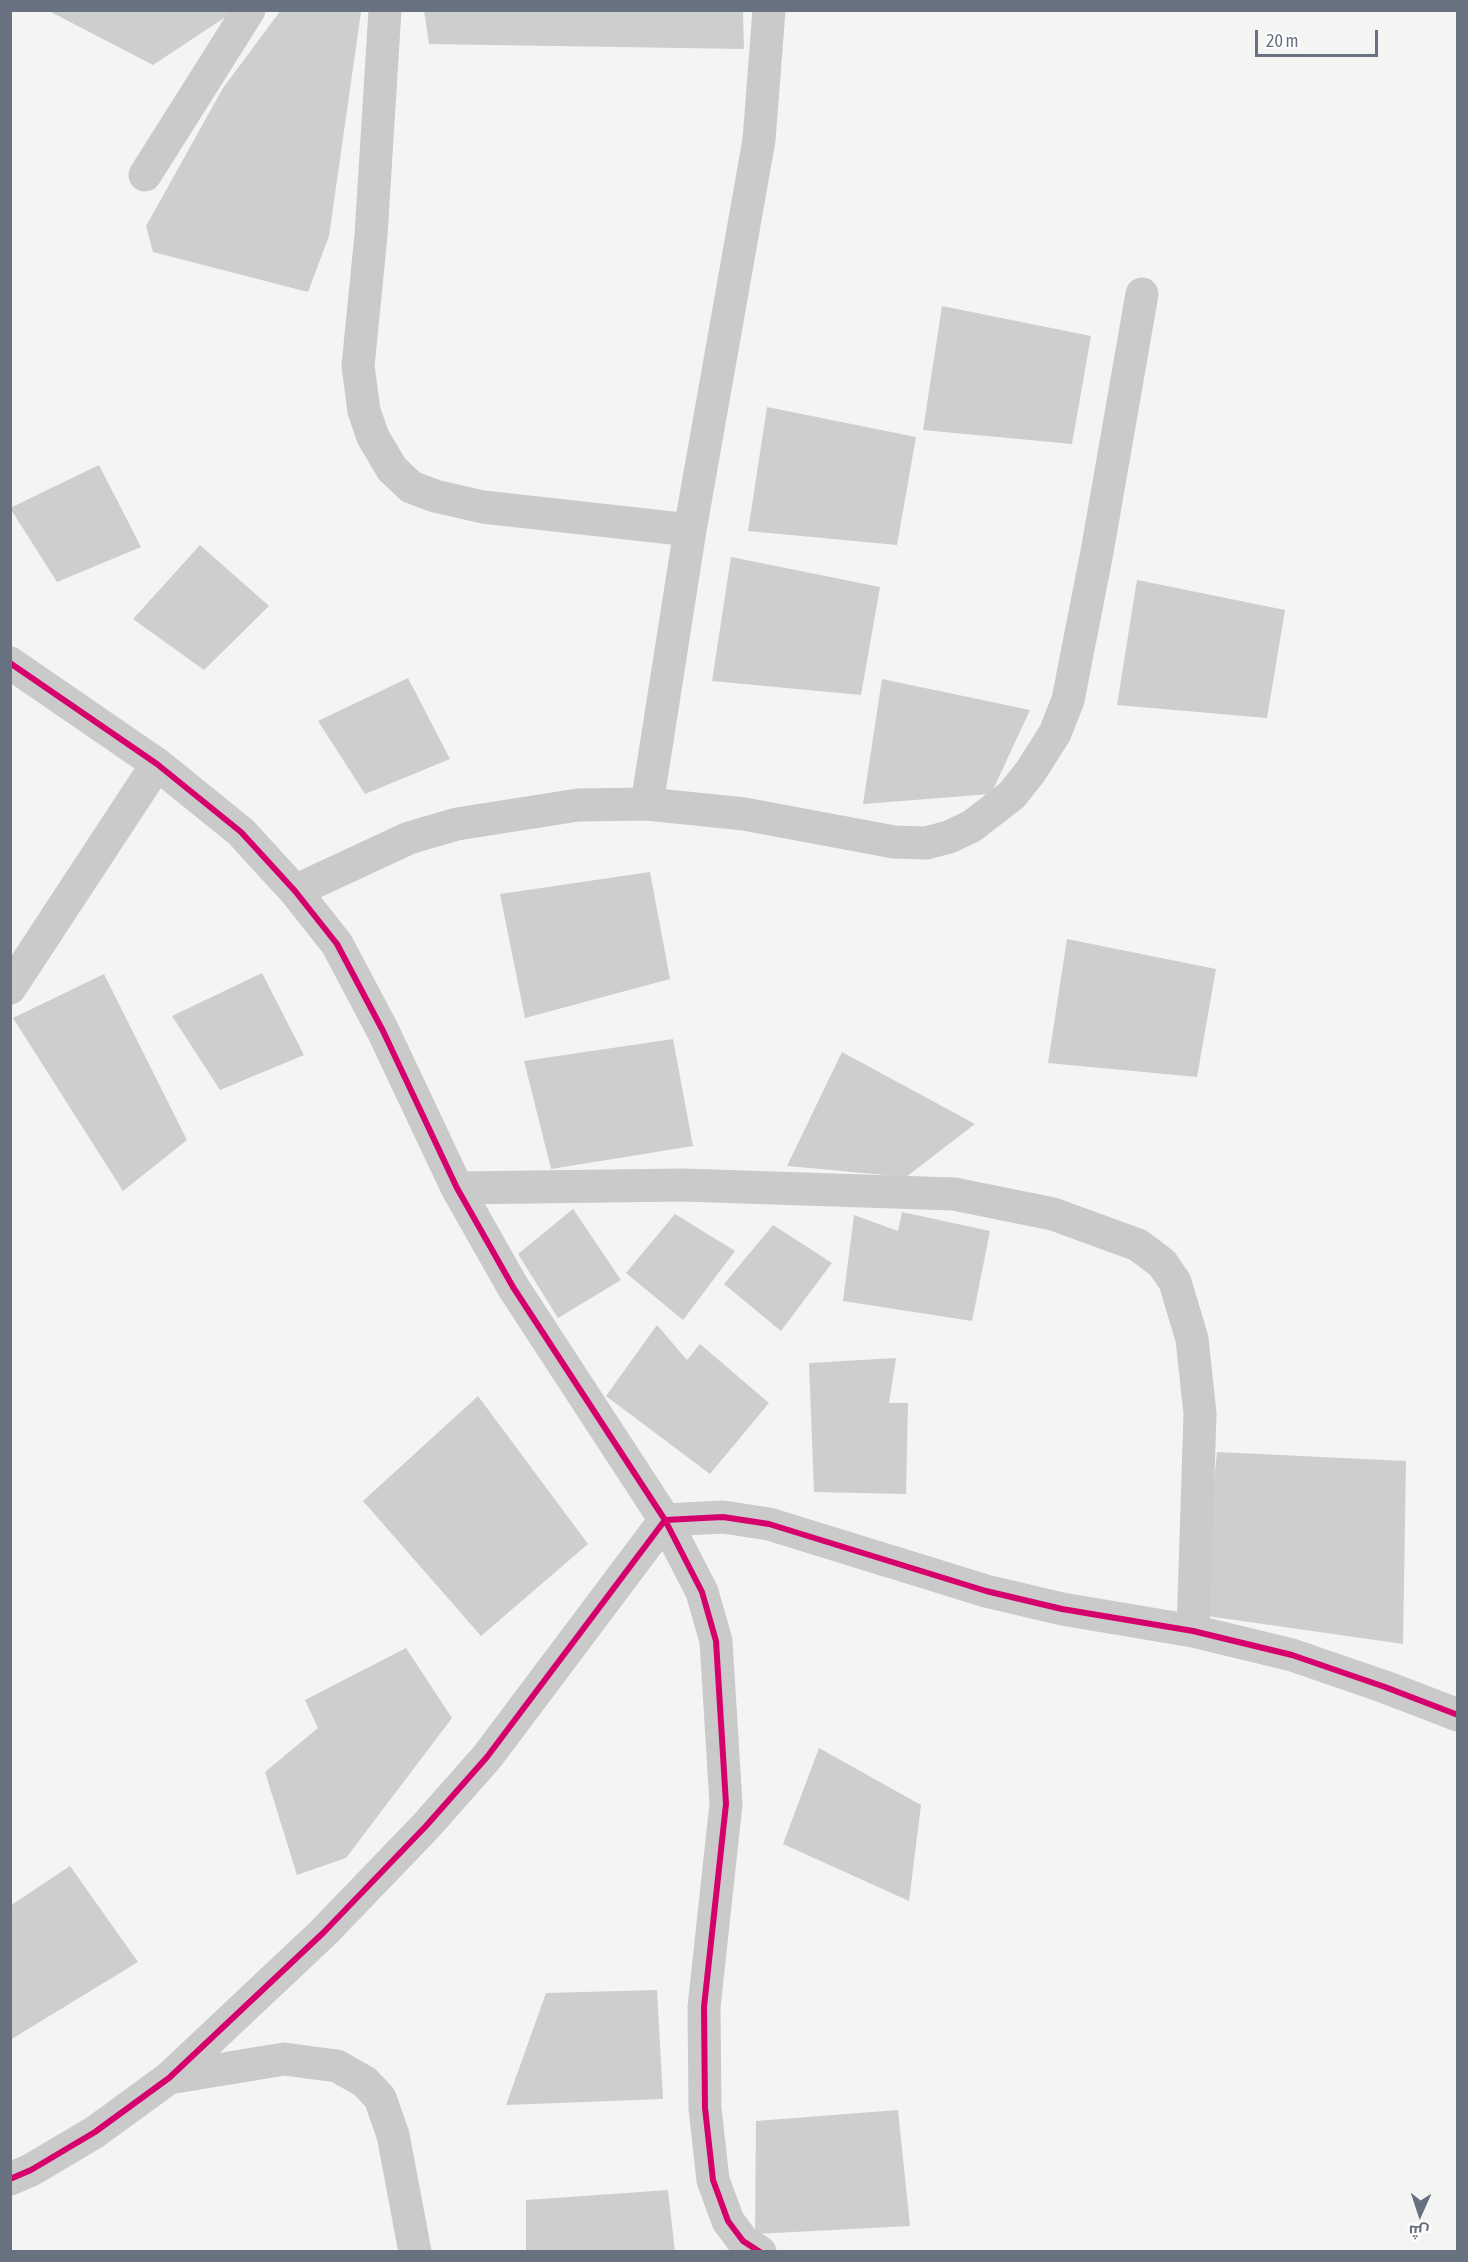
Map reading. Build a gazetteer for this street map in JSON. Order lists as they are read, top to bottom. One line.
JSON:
{"scale_bar":"20 m","north":"bottom"}
